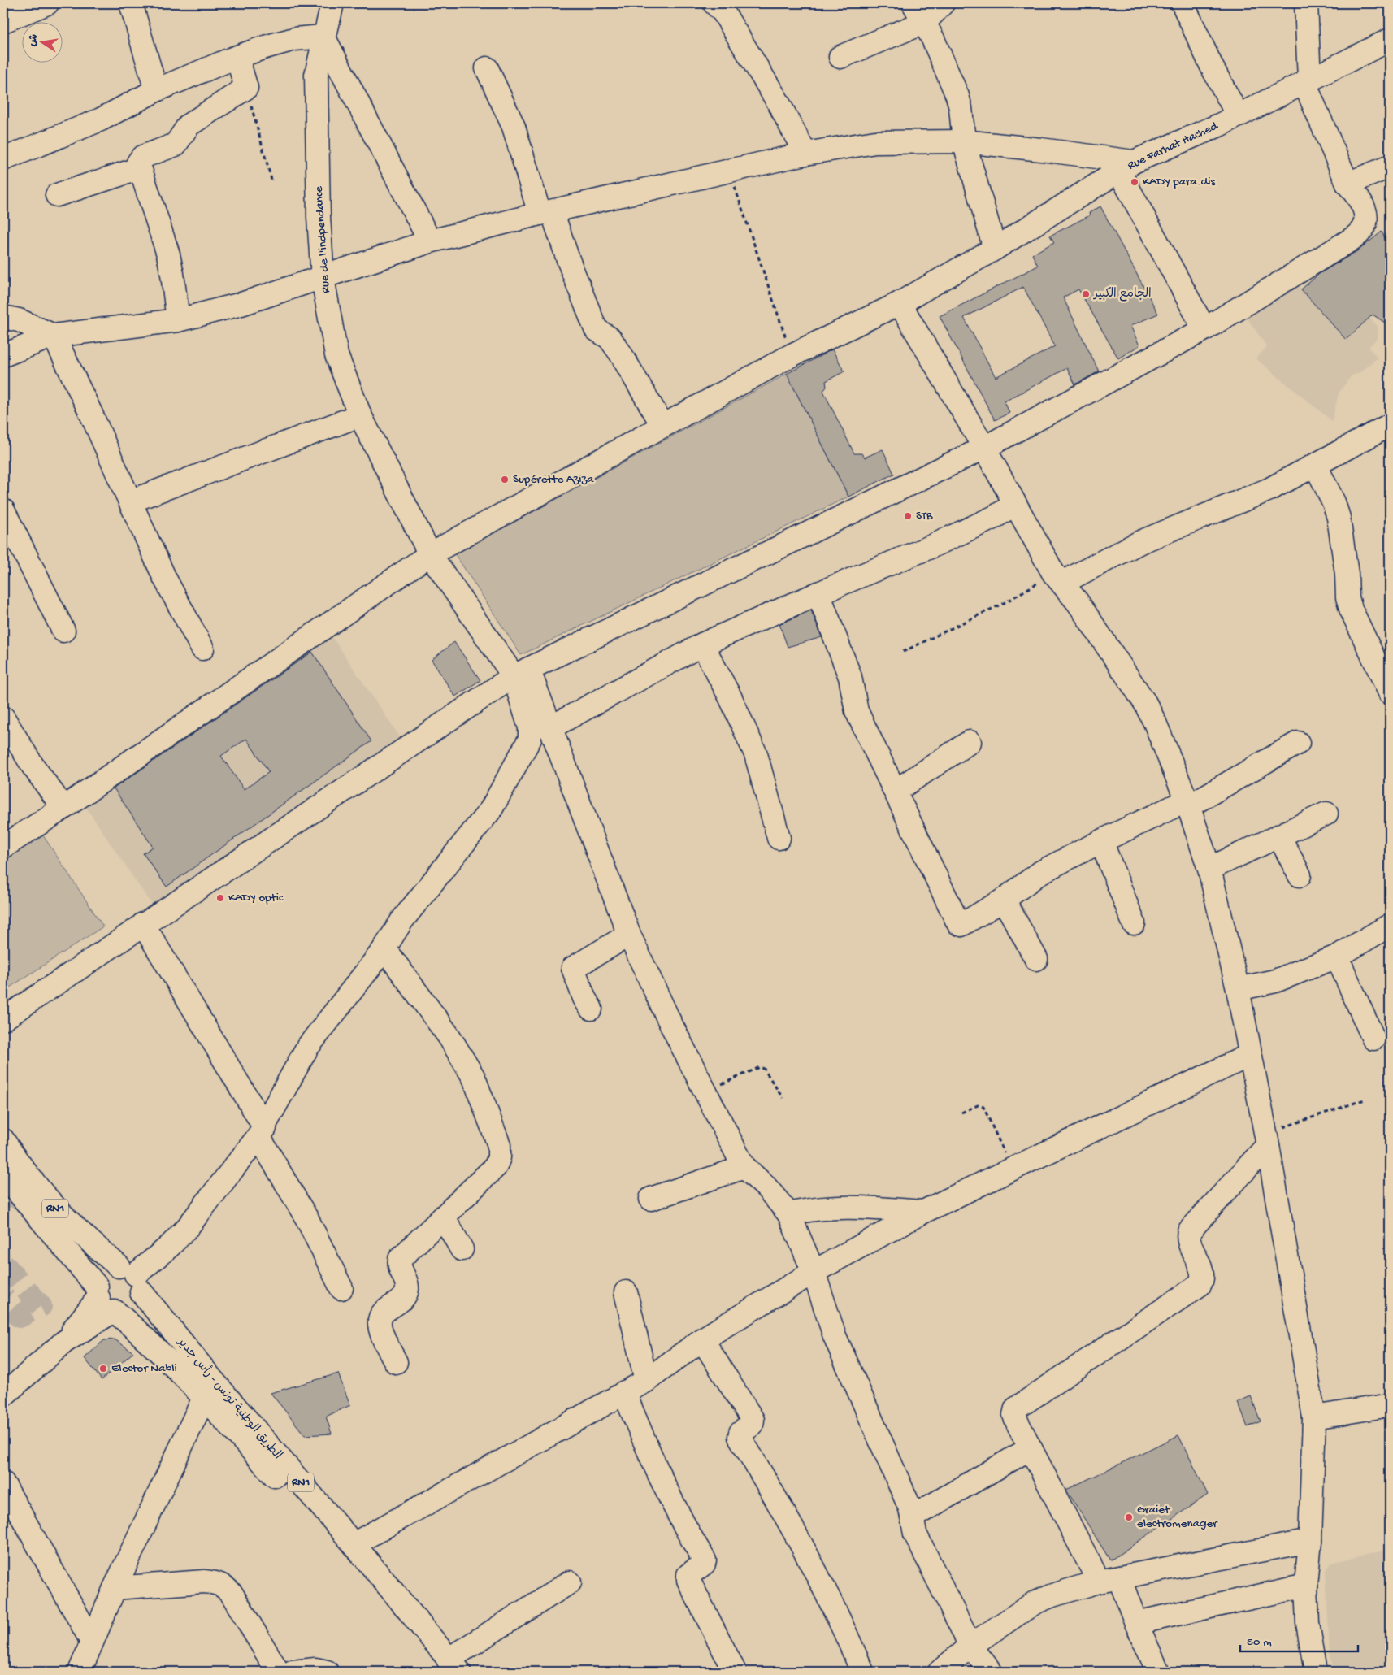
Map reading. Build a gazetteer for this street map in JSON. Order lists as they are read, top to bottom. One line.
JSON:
{"streets":{"street":["Rue Farhat Hached","Rue de l'indpendance","RN1","الطريق الوطنية تونس - رأس جدير"]},"crossings":[["Rue Farhat Hached","Rue de l'indpendance"]],"places":["KADY para.dis","الجامع الكبير","Supérette Aziza","STB","KADY optic","Elector Nabli","Graiet electromenager"],"scale_bar":"50 m","north":"left"}
